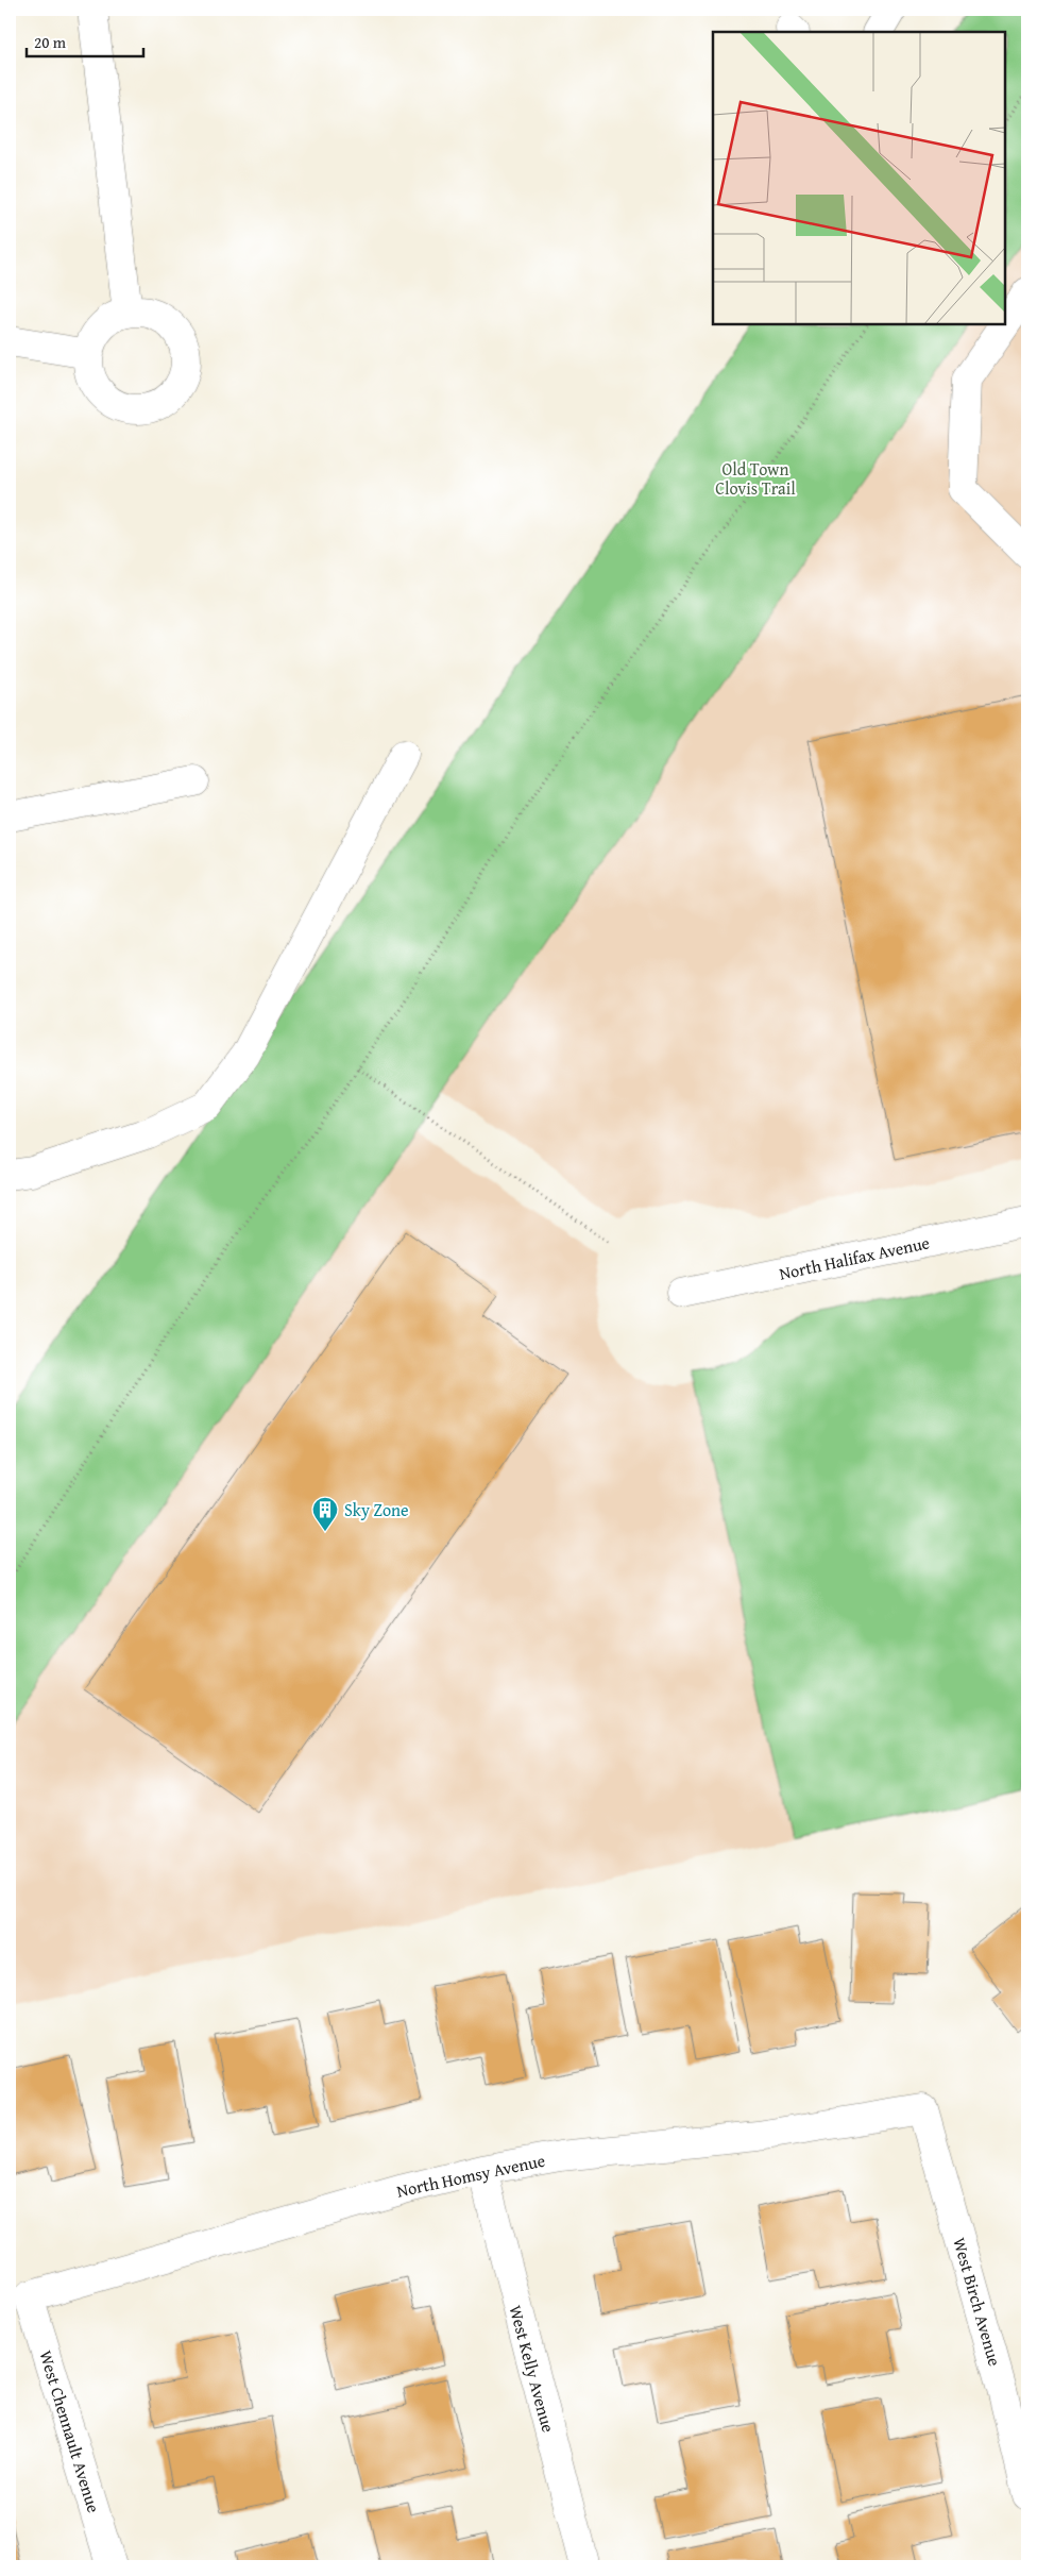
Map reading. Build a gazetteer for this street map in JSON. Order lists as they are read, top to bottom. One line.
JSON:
{"streets":{"street":["North Halifax Avenue","North Homsy Avenue","West Birch Avenue","West Kelly Avenue","West Chennault Avenue"]},"crossings":[["North Homsy Avenue","West Birch Avenue"],["North Homsy Avenue","West Kelly Avenue"],["North Homsy Avenue","West Chennault Avenue"]],"parks":["Old Town Clovis Trail"],"places":{"building":["Sky Zone"]},"scale_bar":"20 m"}
